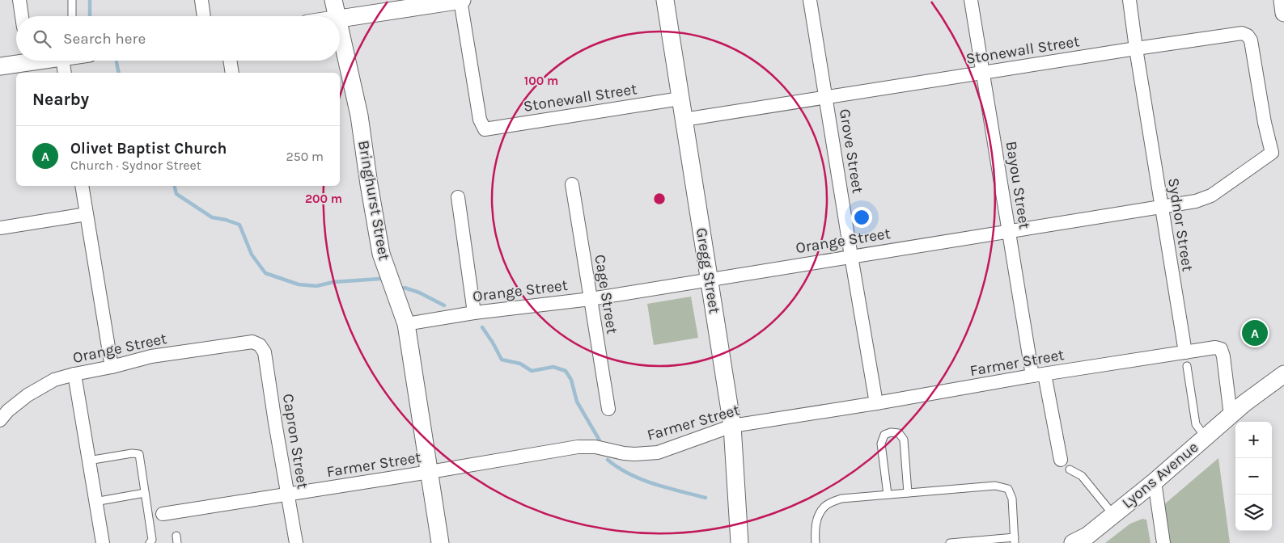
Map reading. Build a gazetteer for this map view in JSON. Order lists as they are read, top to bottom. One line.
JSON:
{"streets":{"street":["Stonewall Street","Grove Street","Bayou Street","Bringhurst Street","Sydnor Street","Orange Street","Gregg Street","Cage Street","Farmer Street","Capron Street","Lyons Avenue"]},"crossings":[["Stonewall Street","Grove Street"],["Stonewall Street","Bayou Street"],["Stonewall Street","Sydnor Street"],["Stonewall Street","Orange Street"],["Stonewall Street","Gregg Street"],["Grove Street","Orange Street"],["Grove Street","Farmer Street"],["Bayou Street","Orange Street"],["Bayou Street","Farmer Street"],["Bringhurst Street","Orange Street"],["Bringhurst Street","Farmer Street"],["Sydnor Street","Orange Street"],["Sydnor Street","Farmer Street"],["Orange Street","Gregg Street"],["Orange Street","Cage Street"],["Orange Street","Capron Street"],["Gregg Street","Farmer Street"],["Farmer Street","Capron Street"]],"page":{"search":"Search here","heading":"Nearby","list":[{"mark":"A","name":"Olivet Baptist Church","note":"Church · Sydnor Street","value":"250 m"}],"pins":"A","map_buttons":["+","−"]},"rings":["100 m","200 m"]}
